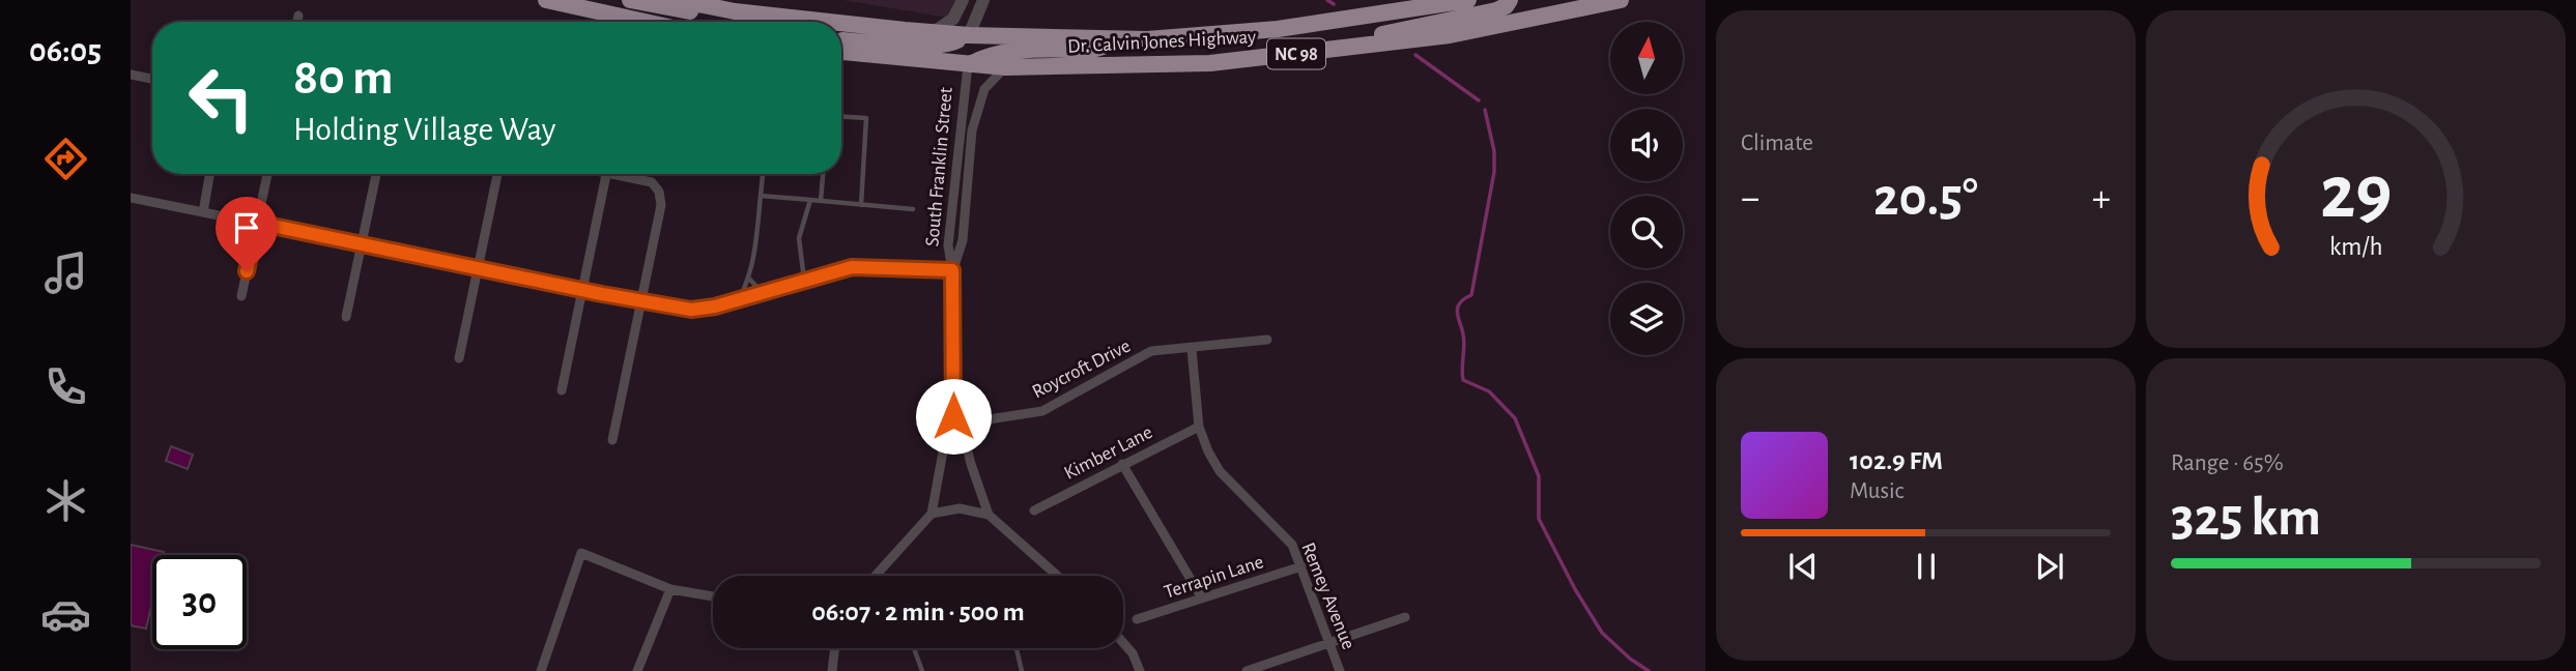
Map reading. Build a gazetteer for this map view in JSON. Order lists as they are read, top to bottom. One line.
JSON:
{"streets":{"highway":["Dr. Calvin Jones Highway","NC 98"],"street":["South Franklin Street","Roycroft Drive","Kimber Lane","Terrapin Lane","Remey Avenue"]},"crossings":[["Dr. Calvin Jones Highway","South Franklin Street"],["South Franklin Street","Roycroft Drive"],["Roycroft Drive","Remey Avenue"],["Kimber Lane","Remey Avenue"],["Terrapin Lane","Remey Avenue"]],"north":"top","page":{"tabs":"06:05","tile":["Climate",["Range · 65%","325 km"]],"turn":["80 m","Holding Village Way"],"heat":["−","20.5°","+"],"song":["102.9 FM","Music"],"limit":"30","trip":"06:07 · 2 min · 500 m","gauge":["29","km/h"]}}
